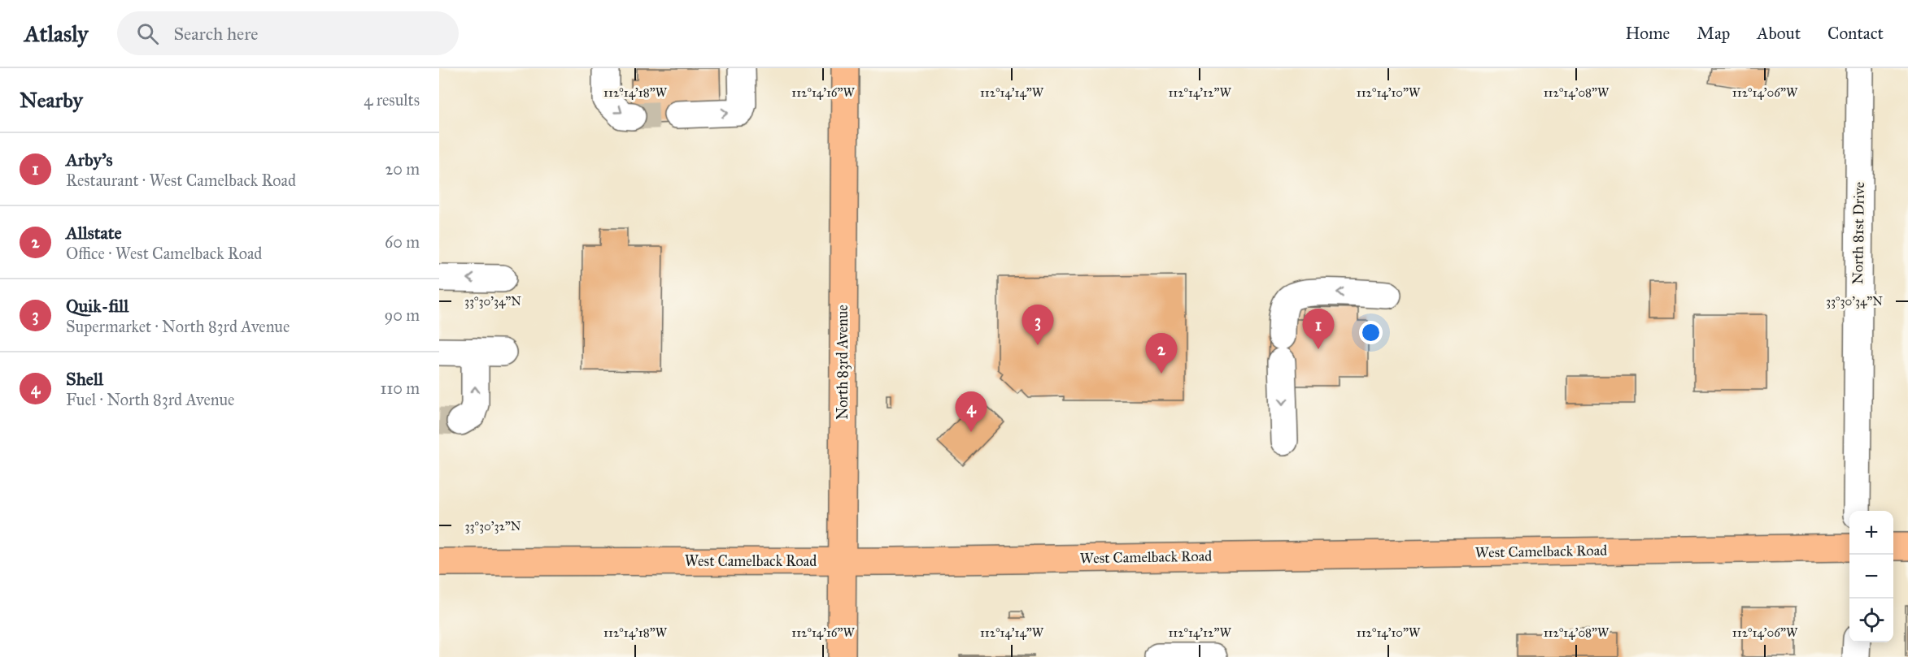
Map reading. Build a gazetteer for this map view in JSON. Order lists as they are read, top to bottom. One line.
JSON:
{"streets":{"main road":["North 83rd Avenue","West Camelback Road"],"street":["North 81st Drive"]},"crossings":[["North 83rd Avenue","West Camelback Road"]],"page":{"header":"Atlasly","search":"Search here","nav":["Home","Map","About","Contact"],"heading":["Nearby","4 results"],"list":[{"mark":"1","name":"Arby's","note":"Restaurant · West Camelback Road","value":"20 m"},{"mark":"2","name":"Allstate","note":"Office · West Camelback Road","value":"60 m"},{"mark":"3","name":"Quik-fill","note":"Supermarket · North 83rd Avenue","value":"90 m"},{"mark":"4","name":"Shell","note":"Fuel · North 83rd Avenue","value":"110 m"}],"pins":["3","1","2","4"],"map_buttons":["+","−"]},"coordinates":["112°14'18\"W","112°14'16\"W","112°14'14\"W","112°14'12\"W","112°14'10\"W","112°14'08\"W","112°14'06\"W","33°30'34\"N","33°30'32\"N"]}
